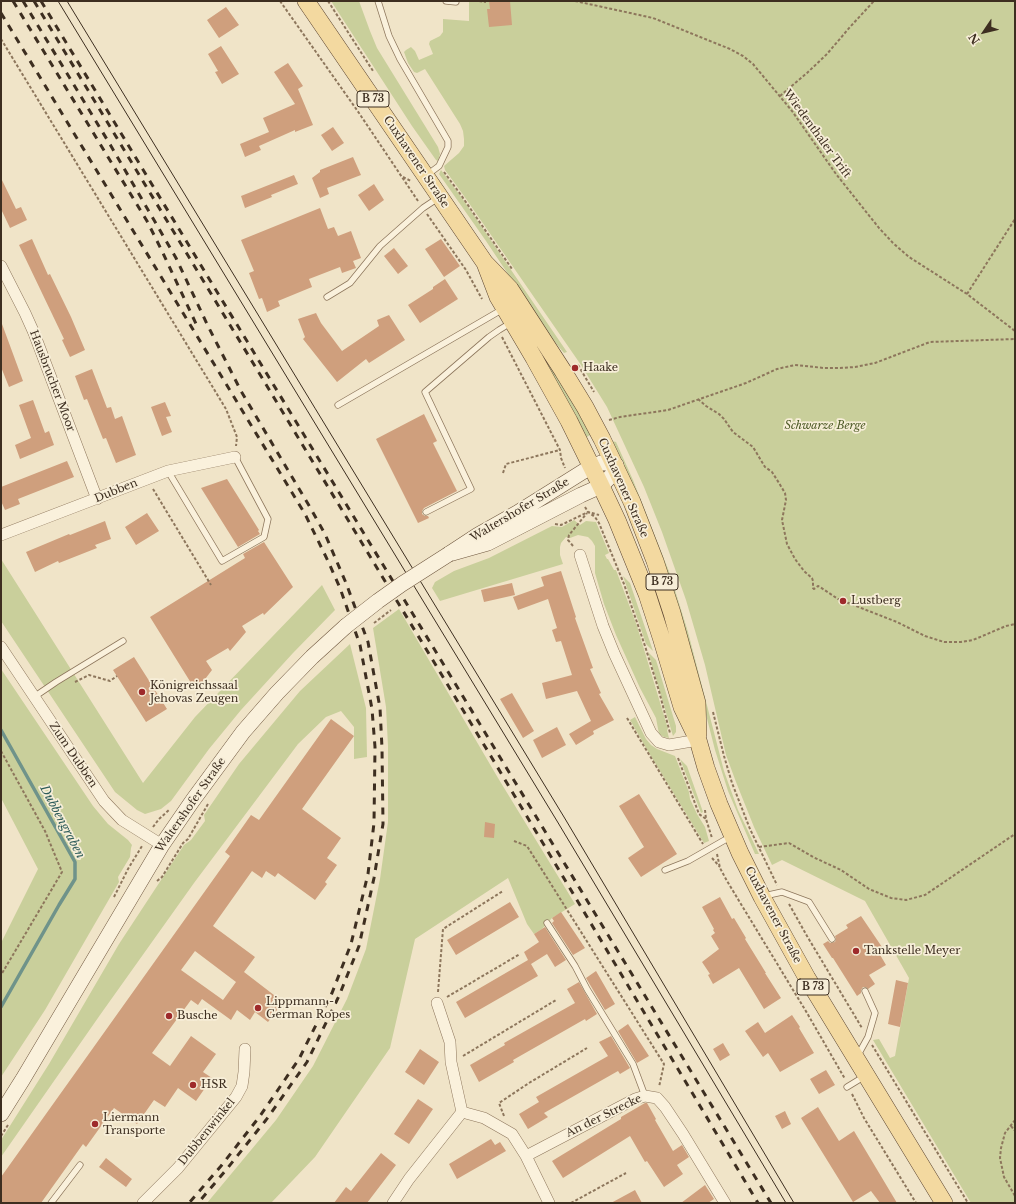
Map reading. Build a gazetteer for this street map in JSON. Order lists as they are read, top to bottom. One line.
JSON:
{"streets":{"main road":["B 73","Cuxhavener Straße","Waltershofer Straße"],"street":["Hausbrucher Moor","Dubben","Zum Dubben","An der Strecke","Dubbenwinkel"],"path":["Wiedenthaler Trift"]},"crossings":[["Cuxhavener Straße","Waltershofer Straße"],["Hausbrucher Moor","Dubben"],["Waltershofer Straße","Zum Dubben"]],"water":["Dubbengraben"],"parks":["Schwarze Berge"],"places":["Haake","Lustberg","Königreichssaal Jehovas Zeugen","Tankstelle Meyer","Lippmann - German Ropes","Busche","HSR","Liermann Transporte"],"north":"bottom left"}
